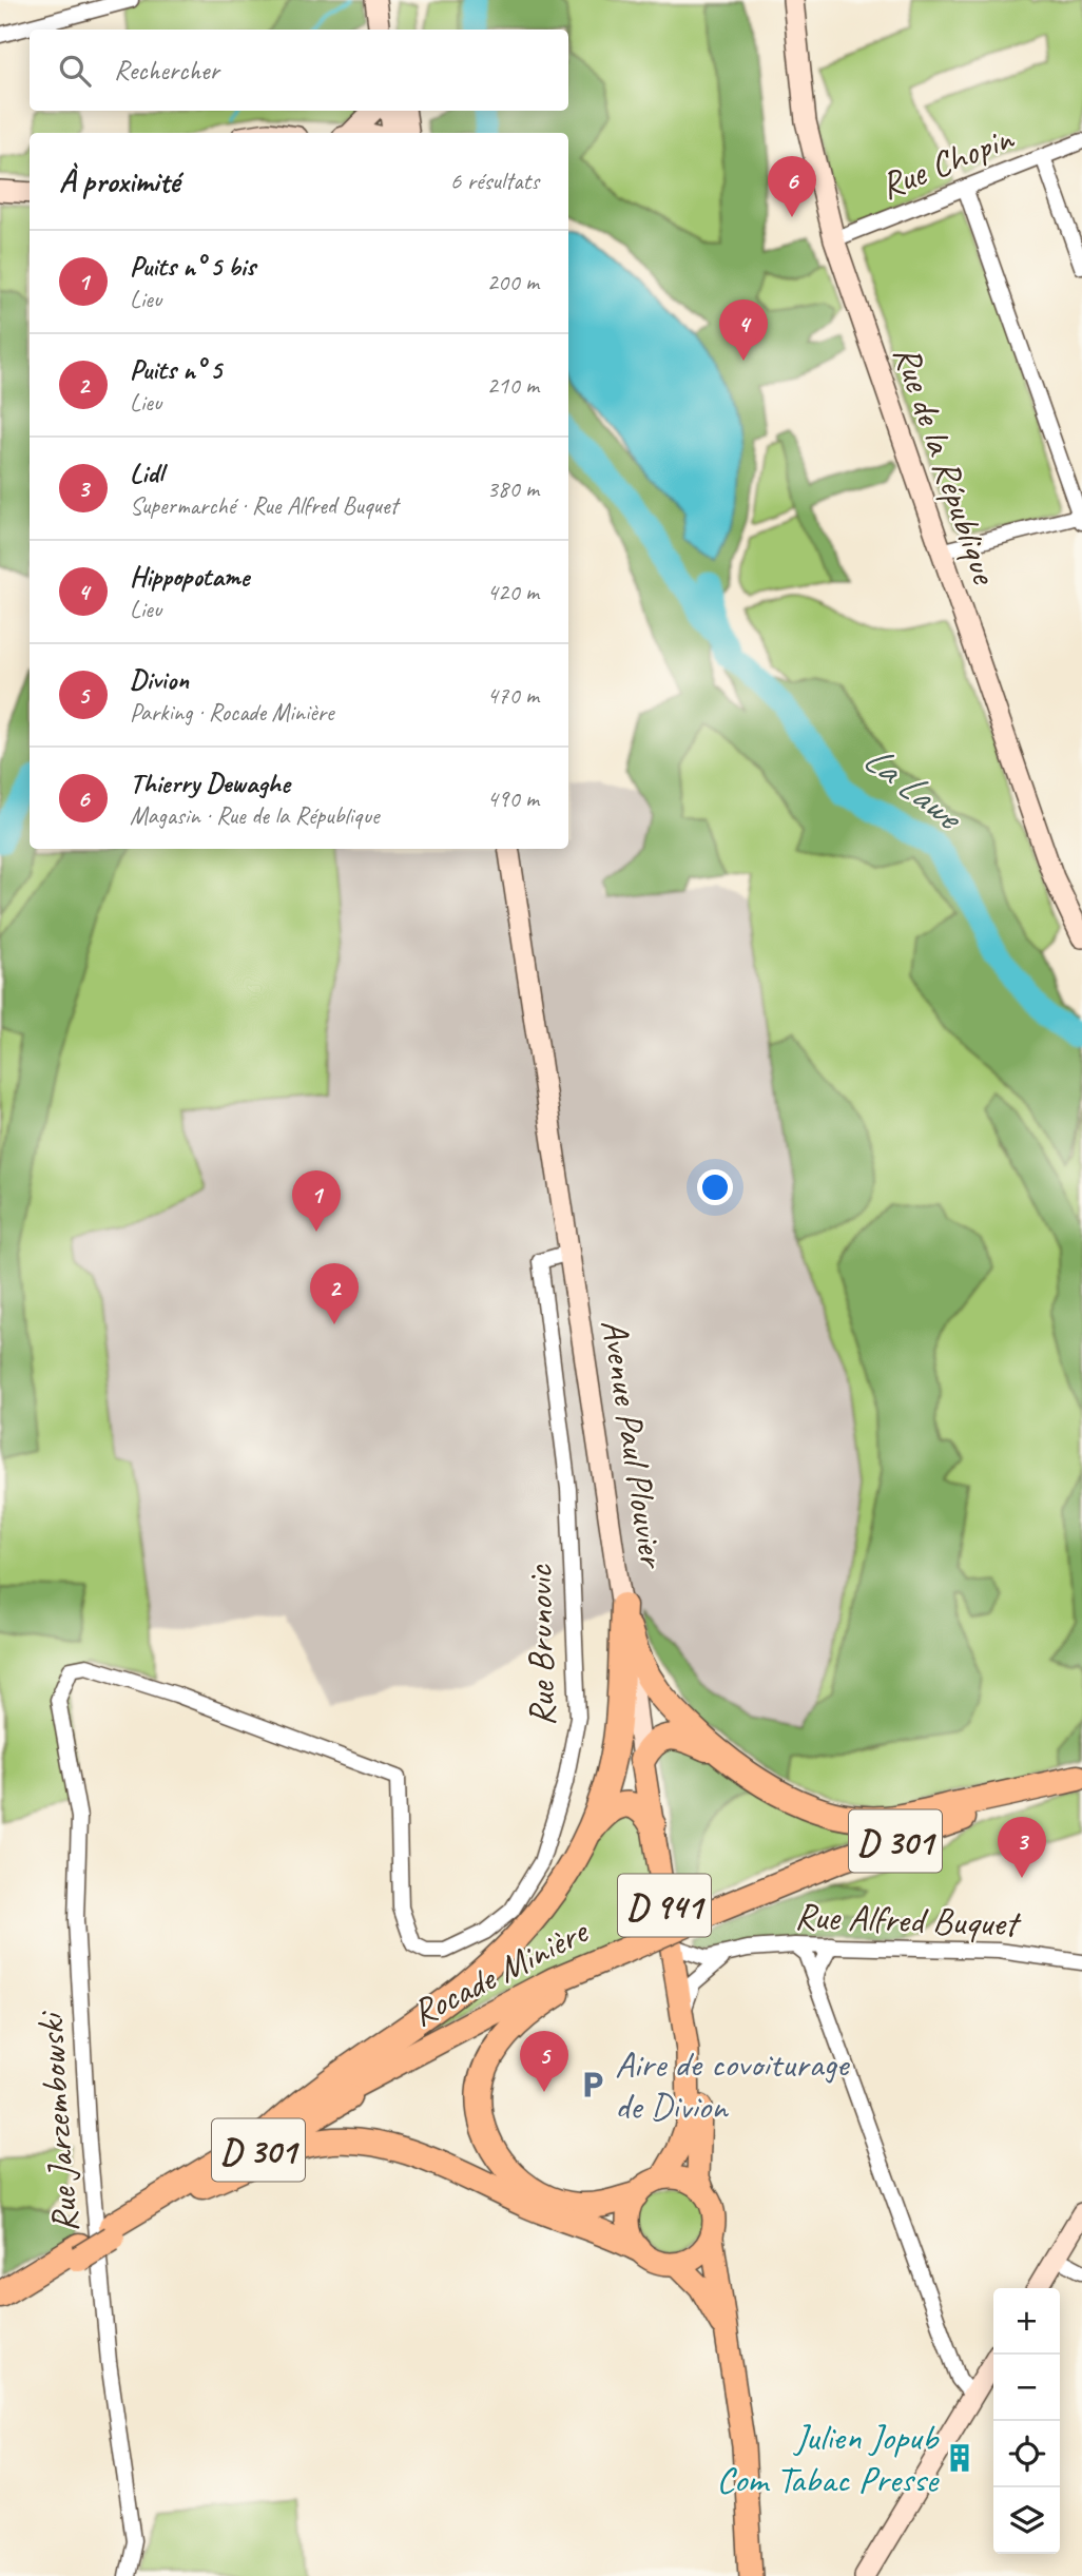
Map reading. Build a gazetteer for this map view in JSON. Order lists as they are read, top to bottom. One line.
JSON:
{"streets":{"highway":["D 301","Rocade Minière"],"main road":["Rue de la République","Avenue Paul Plouvier","D 941"],"street":["Rue Chopin","Rue Brunovic","Rue Alfred Buquet","Rue Jarzembowski"]},"crossings":[["Rue Chopin","Rue de la République"],["Avenue Paul Plouvier","Rue Brunovic"],["Avenue Paul Plouvier","Rue Alfred Buquet"],["Rue Brunovic","Rue Jarzembowski"]],"water":["La Lawe"],"places":{"parking":["Aire de covoiturage de Divion"],"building":["Julien Jopub Com Tabac Presse"]},"page":{"search":"Rechercher","heading":["À proximité","6 résultats"],"pins":["6","4","1","2","3","5"],"list":[{"mark":"1","name":"Puits n° 5 bis","note":"Lieu","value":"200 m"},{"mark":"2","name":"Puits n° 5","note":"Lieu","value":"210 m"},{"mark":"3","name":"Lidl","note":"Supermarché · Rue Alfred Buquet","value":"380 m"},{"mark":"4","name":"Hippopotame","note":"Lieu","value":"420 m"},{"mark":"5","name":"Divion","note":"Parking · Rocade Minière","value":"470 m"},{"mark":"6","name":"Thierry Dewaghe","note":"Magasin · Rue de la République","value":"490 m"}],"map_buttons":["+","−"]}}
